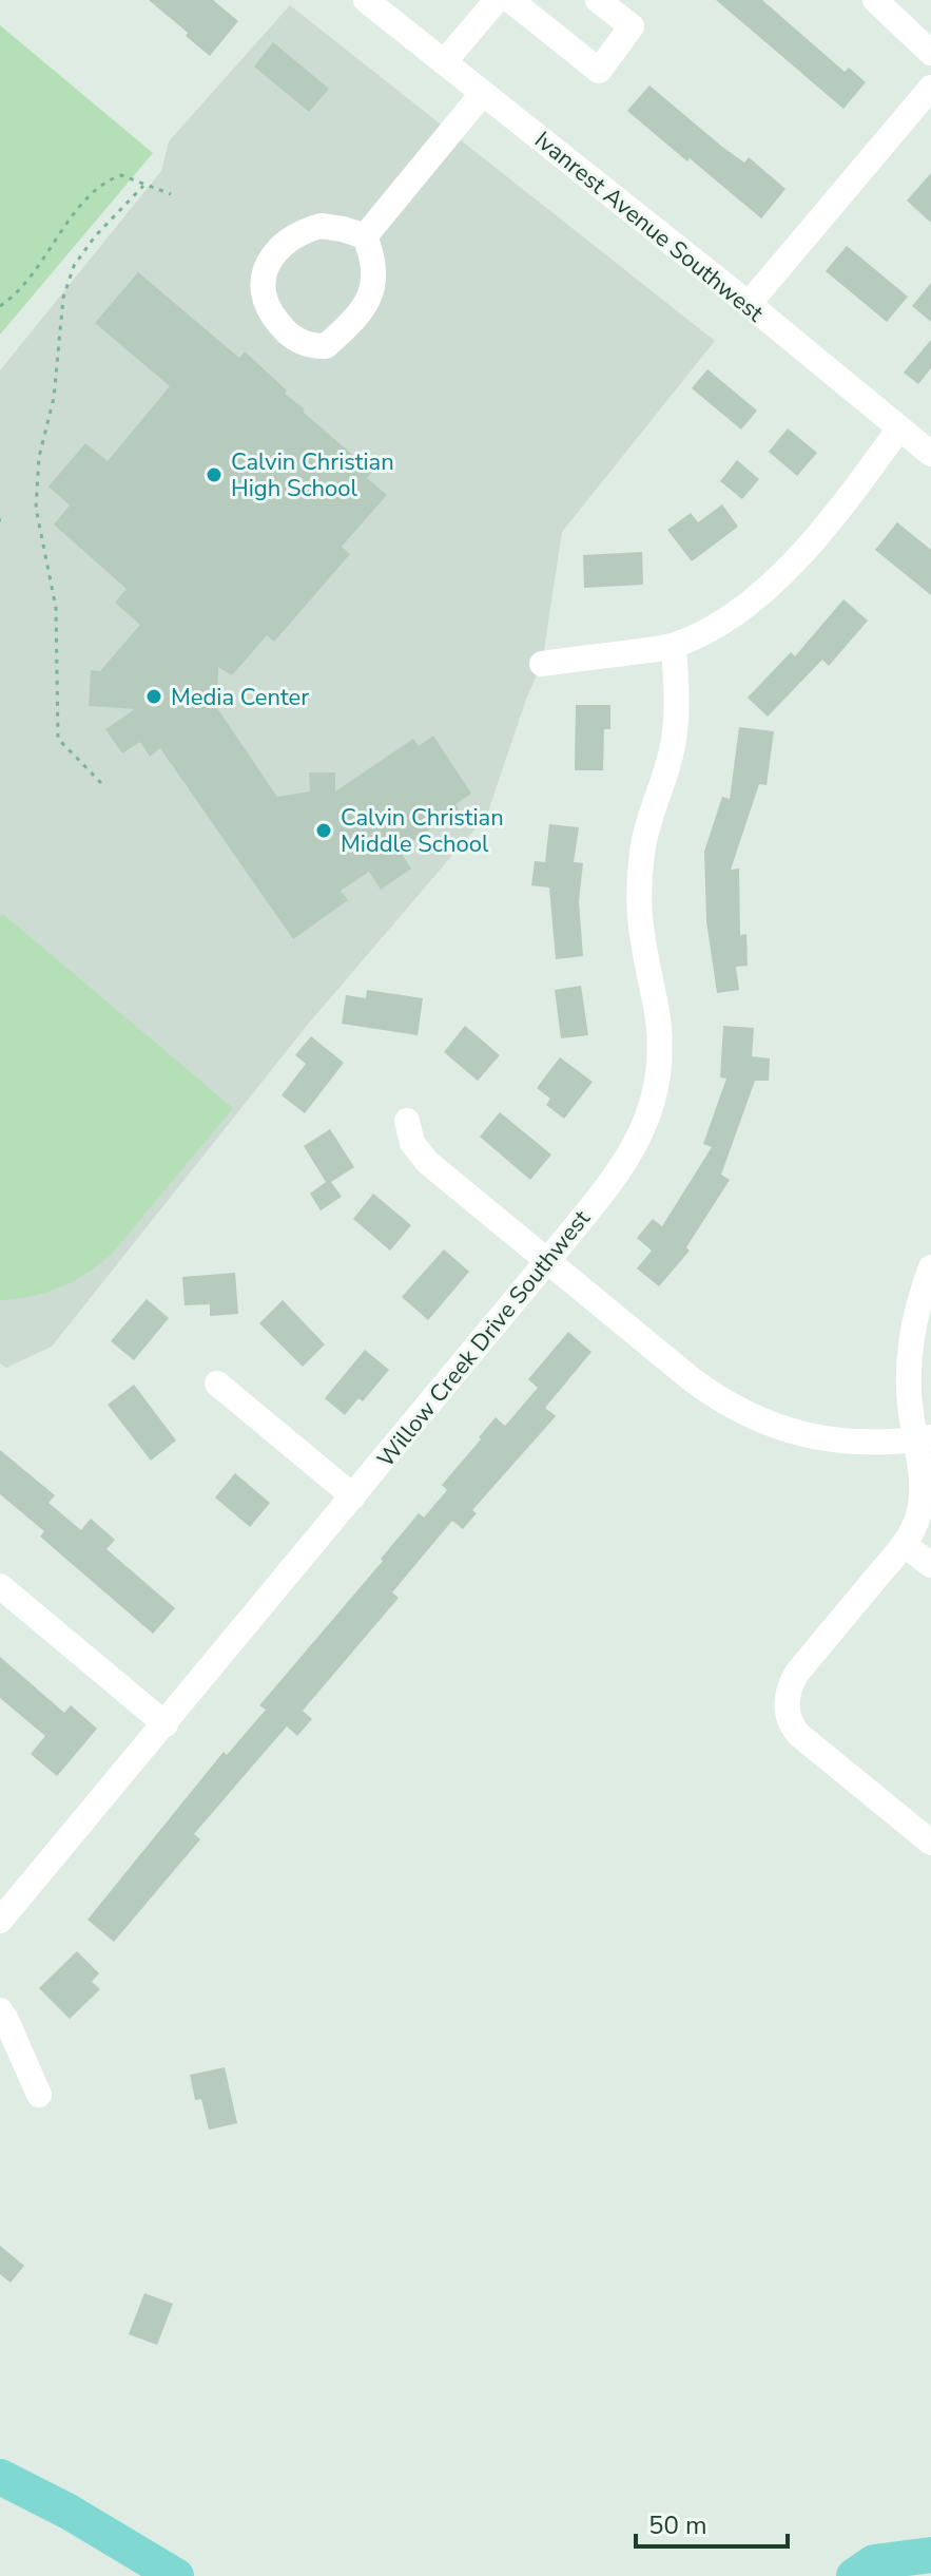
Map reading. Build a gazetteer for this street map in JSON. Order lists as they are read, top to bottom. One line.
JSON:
{"streets":{"street":["Ivanrest Avenue Southwest","Willow Creek Drive Southwest"]},"places":["Calvin Christian High School","Media Center","Calvin Christian Middle School"],"scale_bar":"50 m"}
